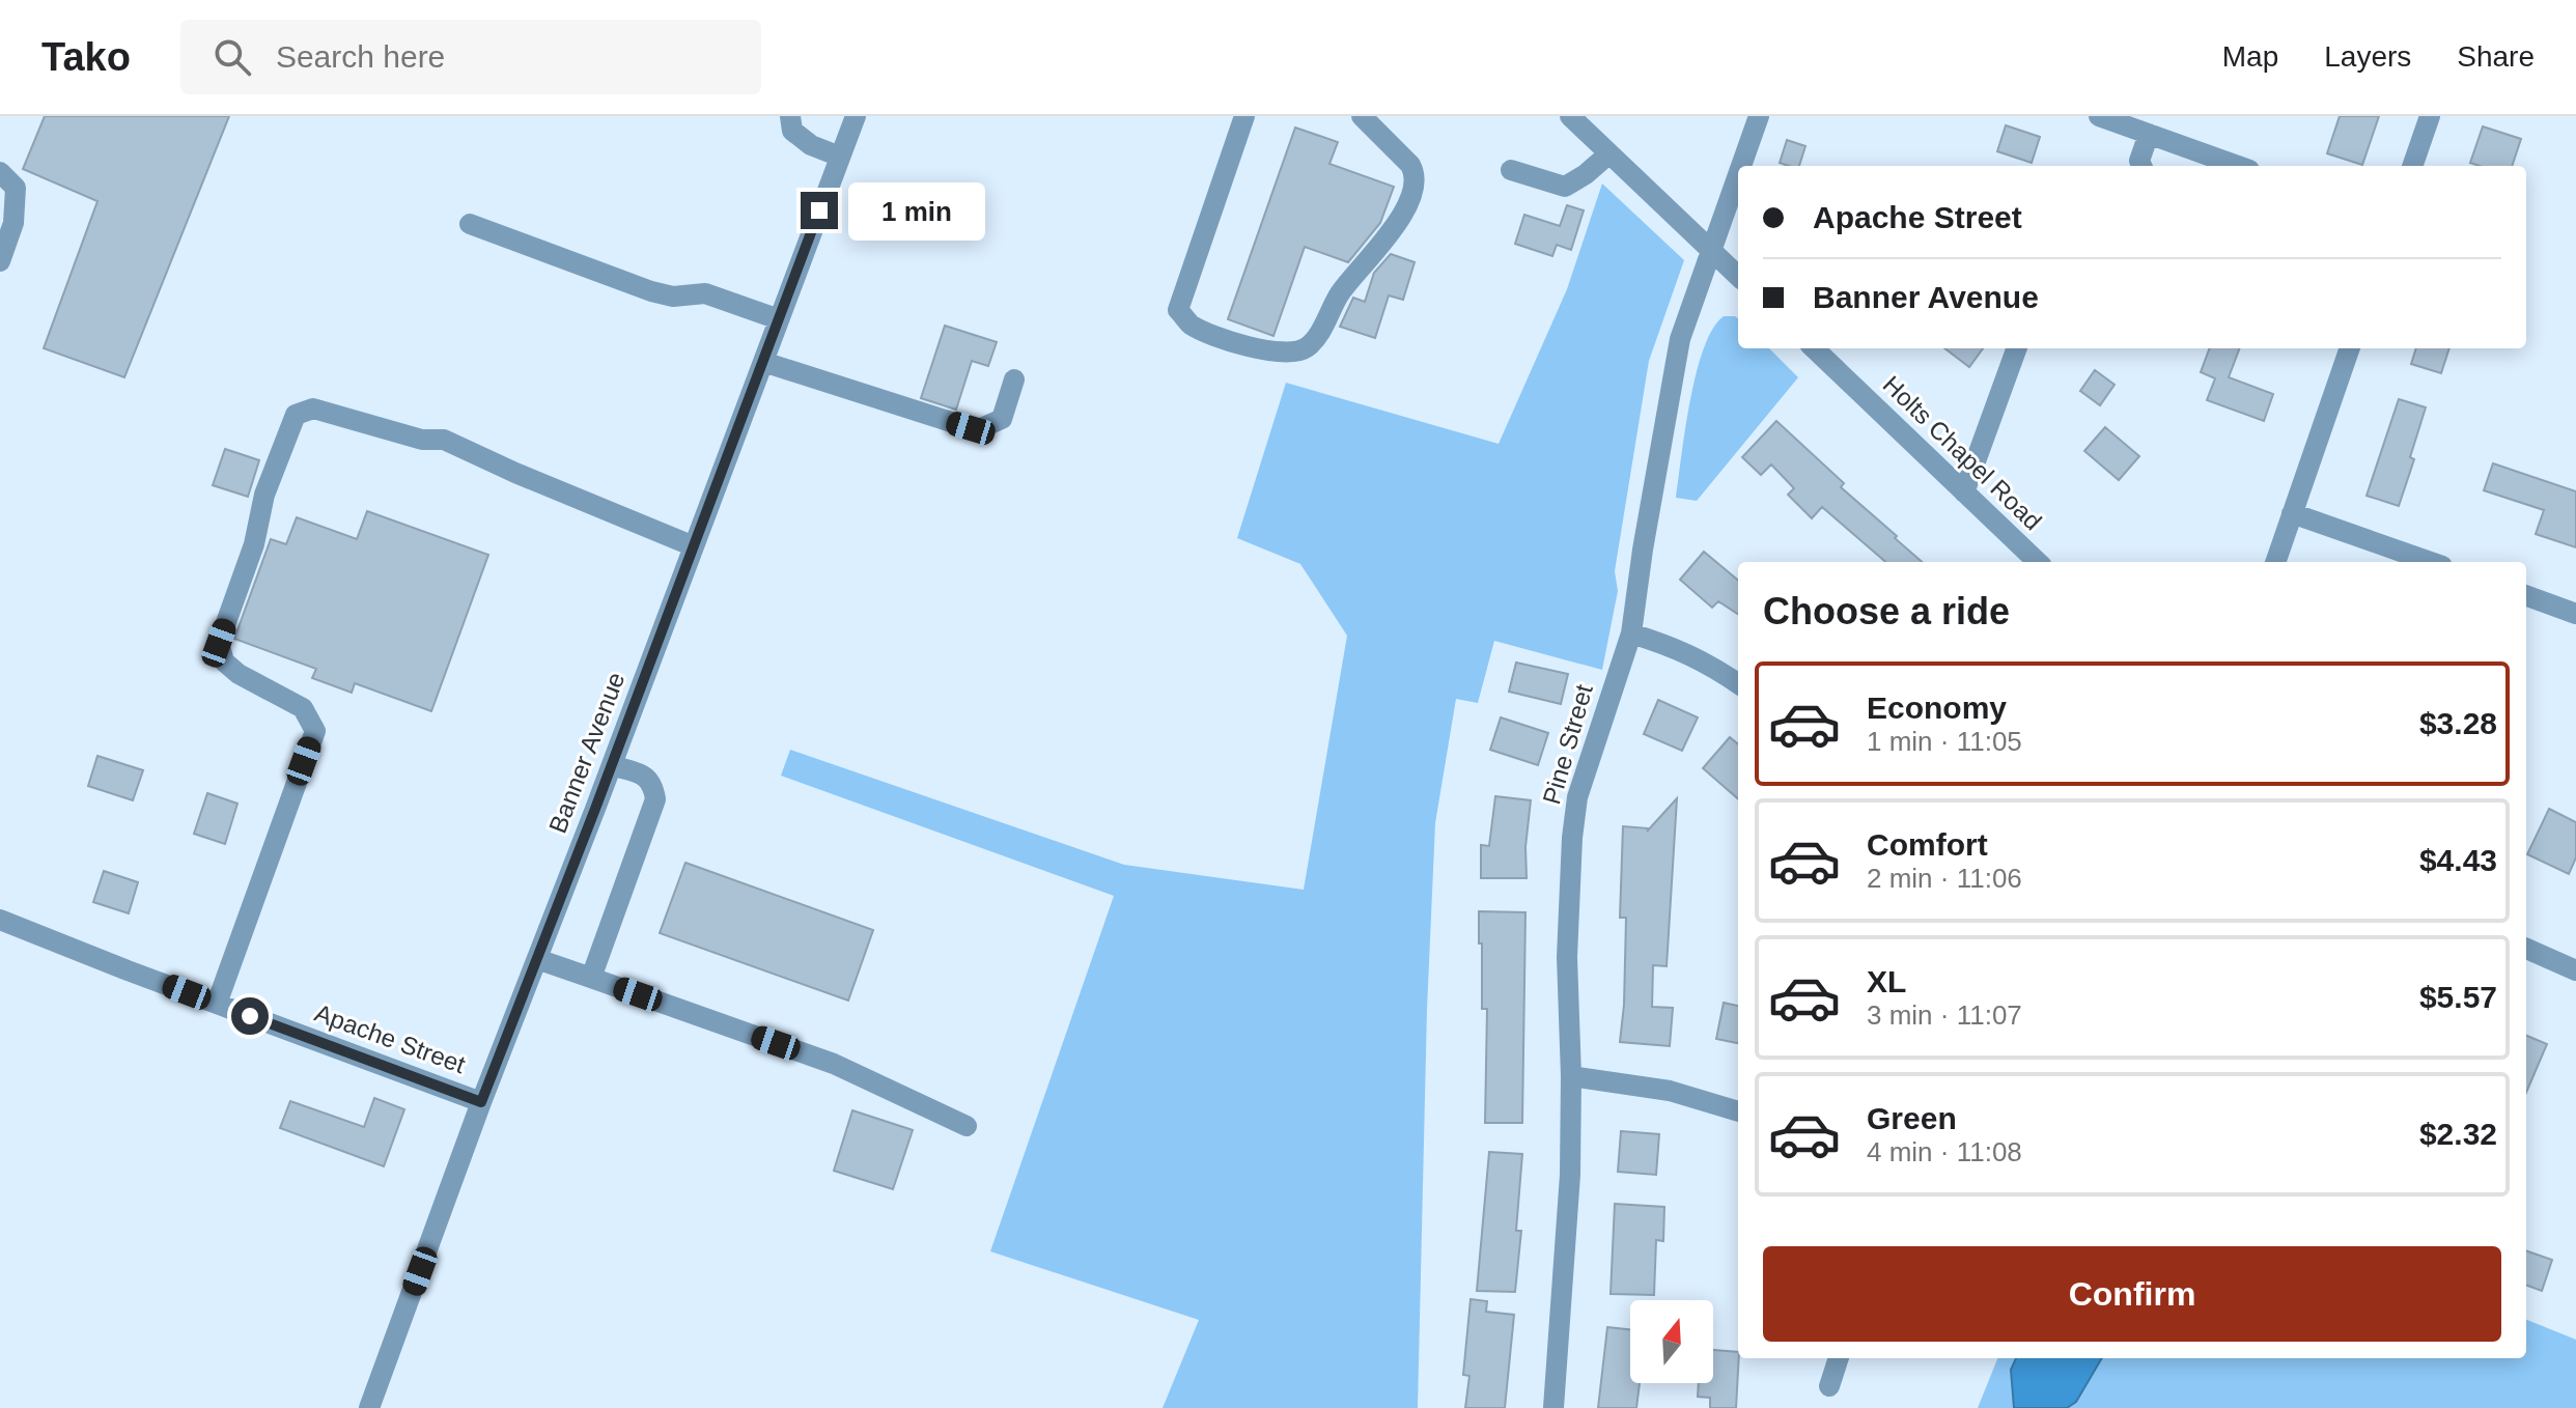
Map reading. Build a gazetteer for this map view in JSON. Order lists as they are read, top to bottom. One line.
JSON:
{"streets":{"street":["Holts Chapel Road","Pine Street","Banner Avenue","Apache Street"]},"crossings":[["Banner Avenue","Apache Street"]],"north":"top","page":{"header":"Tako","search":"Search here","nav":["Map","Layers","Share"],"banner":["Apache Street","Banner Avenue"],"bubble":"1 min","heading":"Choose a ride","list":[{"name":"Economy","note":"1 min · 11:05","value":"$3.28"},{"name":"Comfort","note":"2 min · 11:06","value":"$4.43"},{"name":"XL","note":"3 min · 11:07","value":"$5.57"},{"name":"Green","note":"4 min · 11:08","value":"$2.32"}],"buttons":"Confirm"}}
